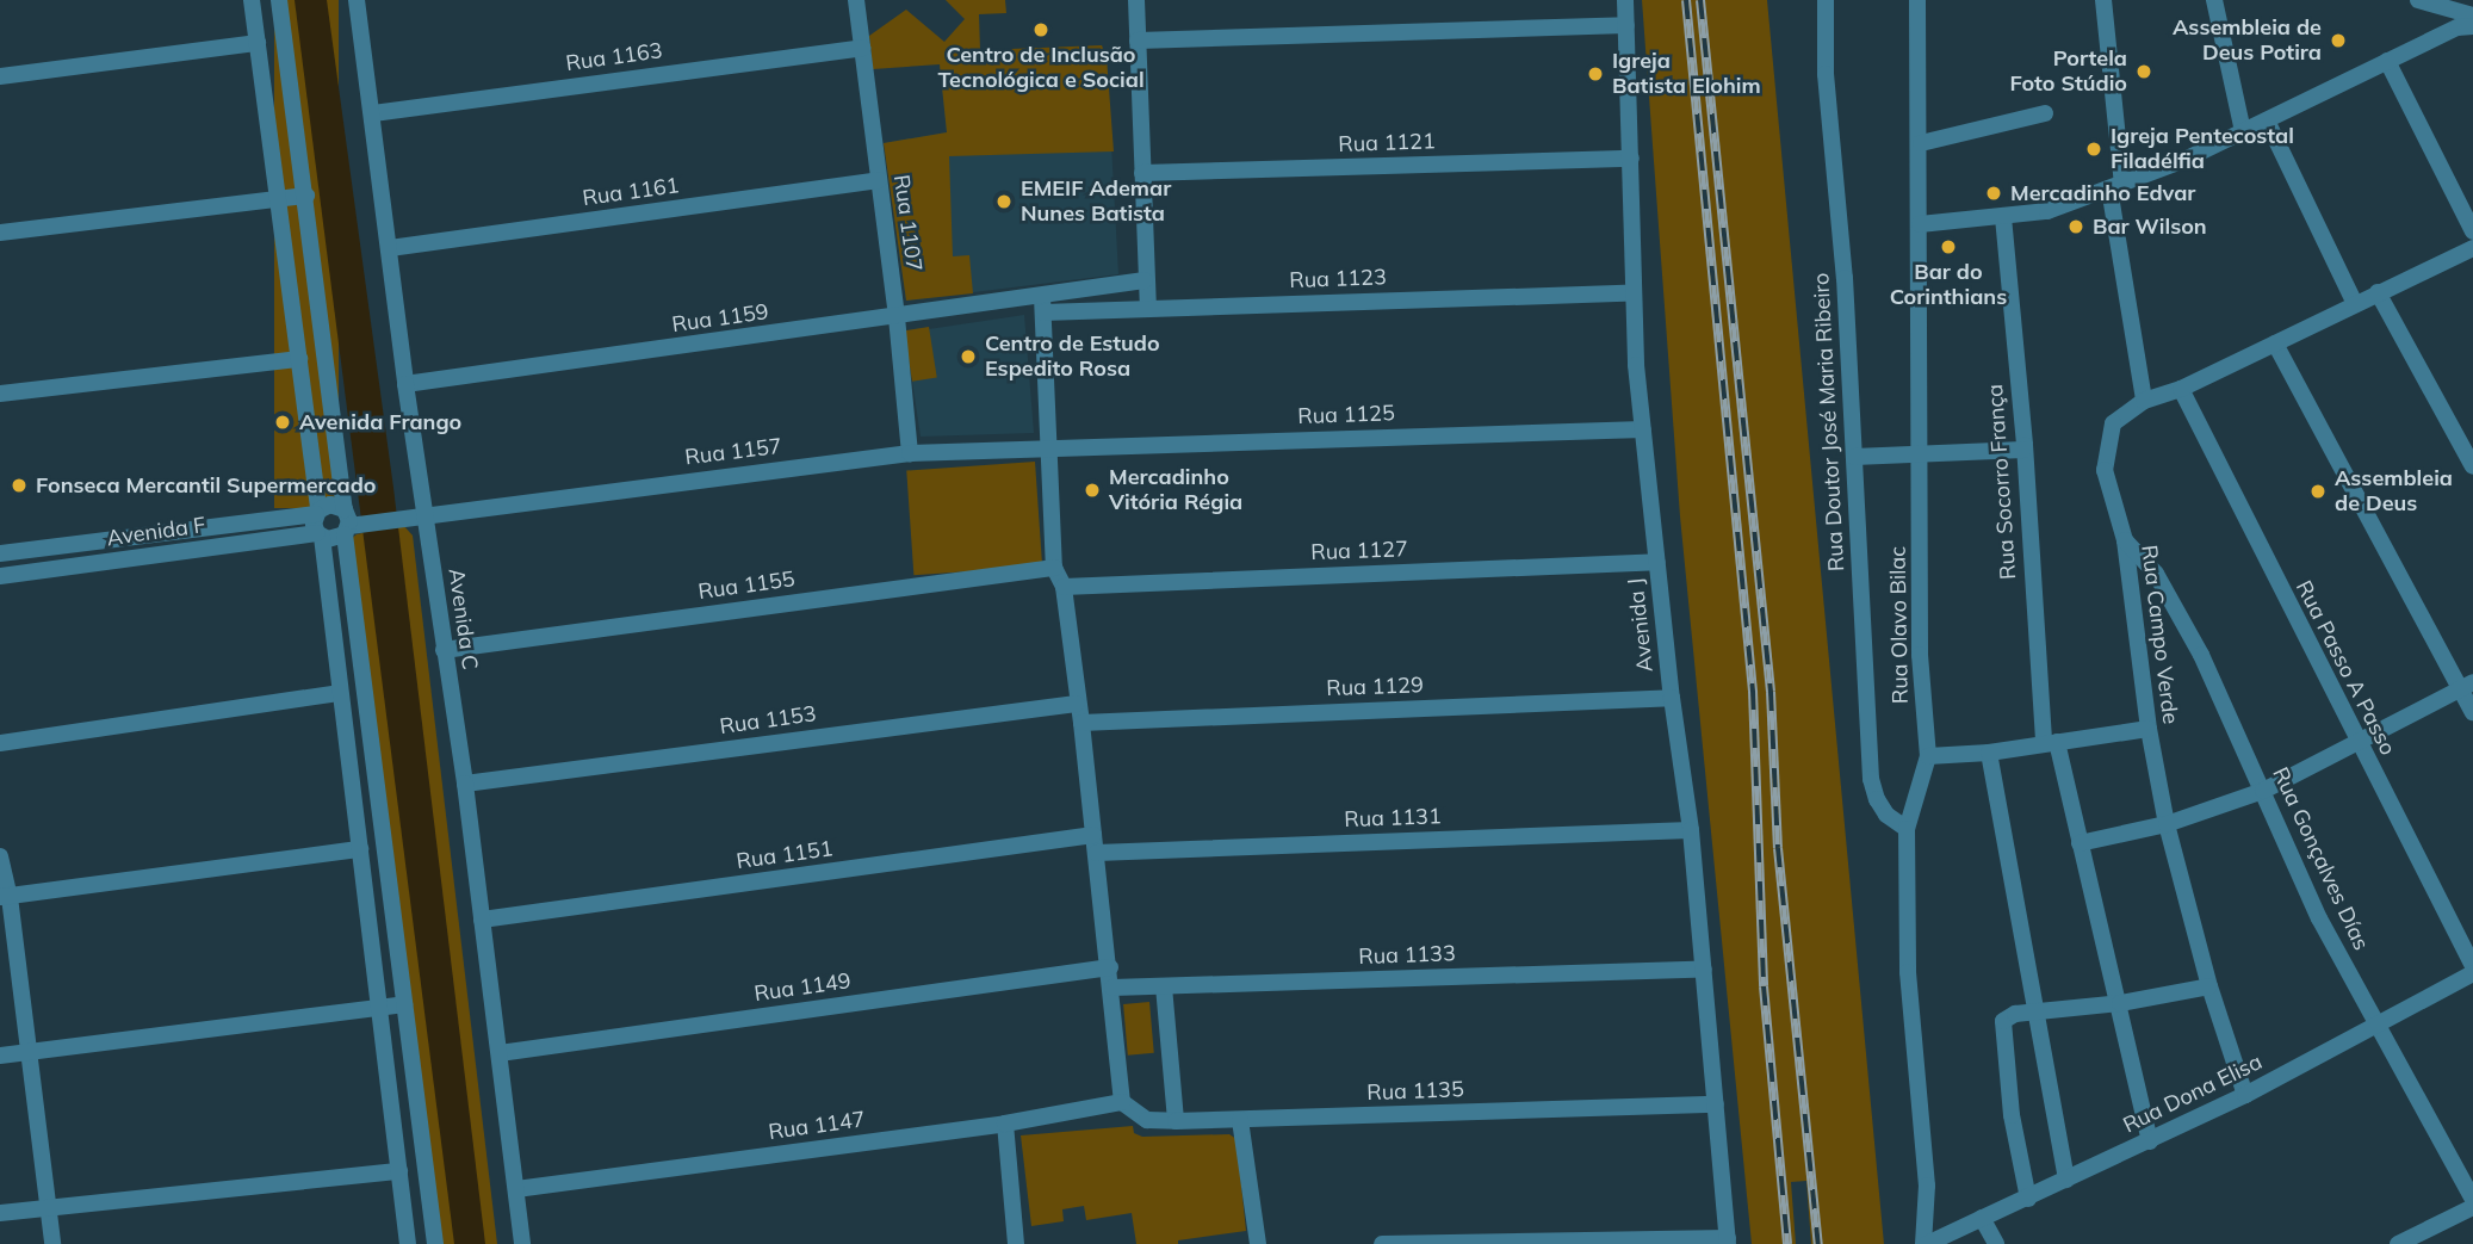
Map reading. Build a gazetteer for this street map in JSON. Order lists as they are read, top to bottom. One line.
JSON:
{"streets":{"street":["Rua 1163","Rua 1121","Rua 1161","Rua 1107","Rua 1123","Rua 1159","Rua 1125","Rua Doutor José Maria Ribeiro","Rua 1157","Rua Socorro França","Avenida F","Rua 1127","Rua 1155","Avenida C","Avenida J","Rua Olavo Bilac","Rua Campo Verde","Rua Passo A Passo","Rua 1129","Rua 1153","Rua 1131","Rua 1151","Rua Gonçalves Días","Rua 1133","Rua 1149","Rua 1135","Rua Dona Elisa","Rua 1147"]},"crossings":[["Rua 1163","Rua 1107"],["Rua 1163","Avenida C"],["Rua 1121","Avenida J"],["Rua 1161","Rua 1107"],["Rua 1161","Avenida C"],["Rua 1107","Rua 1159"],["Rua 1107","Rua 1157"],["Rua 1123","Rua 1159"],["Rua 1123","Avenida J"],["Rua 1159","Avenida C"],["Rua 1125","Rua 1157"],["Rua 1125","Avenida J"],["Rua Doutor José Maria Ribeiro","Rua Olavo Bilac"],["Rua 1157","Avenida F"],["Rua 1157","Avenida C"],["Rua Socorro França","Rua Dona Elisa"],["Rua 1127","Avenida J"],["Rua 1155","Avenida C"],["Avenida C","Rua 1153"],["Avenida C","Rua 1151"],["Avenida C","Rua 1149"],["Avenida C","Rua 1147"],["Avenida J","Rua 1129"],["Avenida J","Rua 1131"],["Avenida J","Rua 1133"],["Avenida J","Rua 1135"],["Rua Olavo Bilac","Rua Dona Elisa"],["Rua Campo Verde","Rua Gonçalves Días"],["Rua Campo Verde","Rua Dona Elisa"],["Rua 1131","Rua 1151"],["Rua Gonçalves Días","Rua Dona Elisa"],["Rua 1135","Rua 1147"]],"places":["Centro de Inclusão Tecnológica e Social","Assembleia de Deus Potira","Portela Foto Stúdio","Igreja Batista Elohim","Igreja Pentecostal Filadélfia","Mercadinho Edvar","EMEIF Ademar Nunes Batista","Bar Wilson","Bar do Corinthians","Centro de Estudo Espedito Rosa","Avenida Frango","Fonseca Mercantil Supermercado","Mercadinho Vitória Régia","Assembleia de Deus"]}
